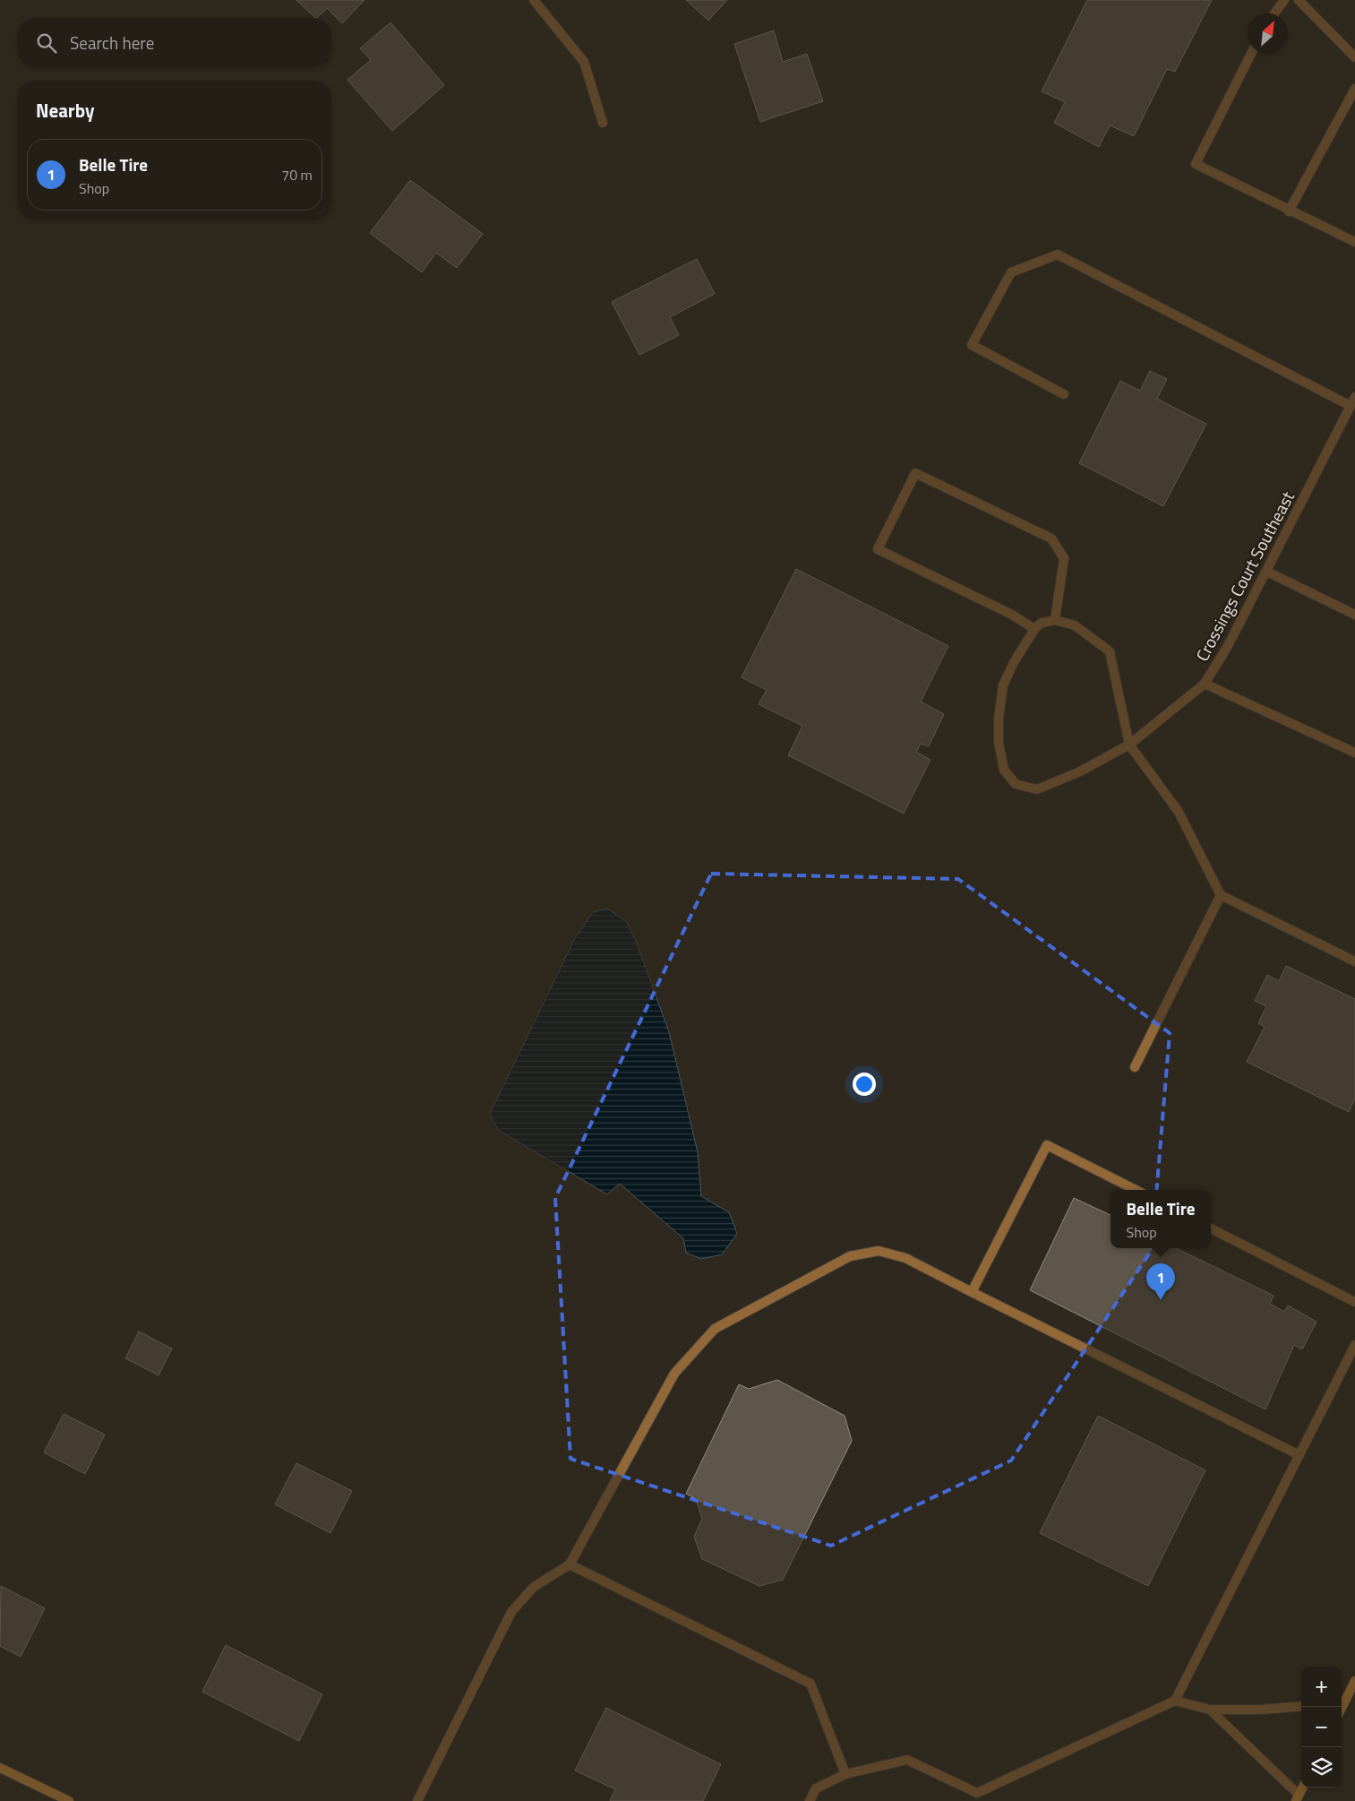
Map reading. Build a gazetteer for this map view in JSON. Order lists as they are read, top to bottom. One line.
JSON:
{"streets":{"street":["Crossings Court Southeast"]},"north":"top right","page":{"search":"Search here","heading":"Nearby","list":[{"mark":"1","name":"Belle Tire","note":"Shop","value":"70 m"}],"popup":["Belle Tire","Shop"],"pins":"1","map_buttons":["+","−"]}}
